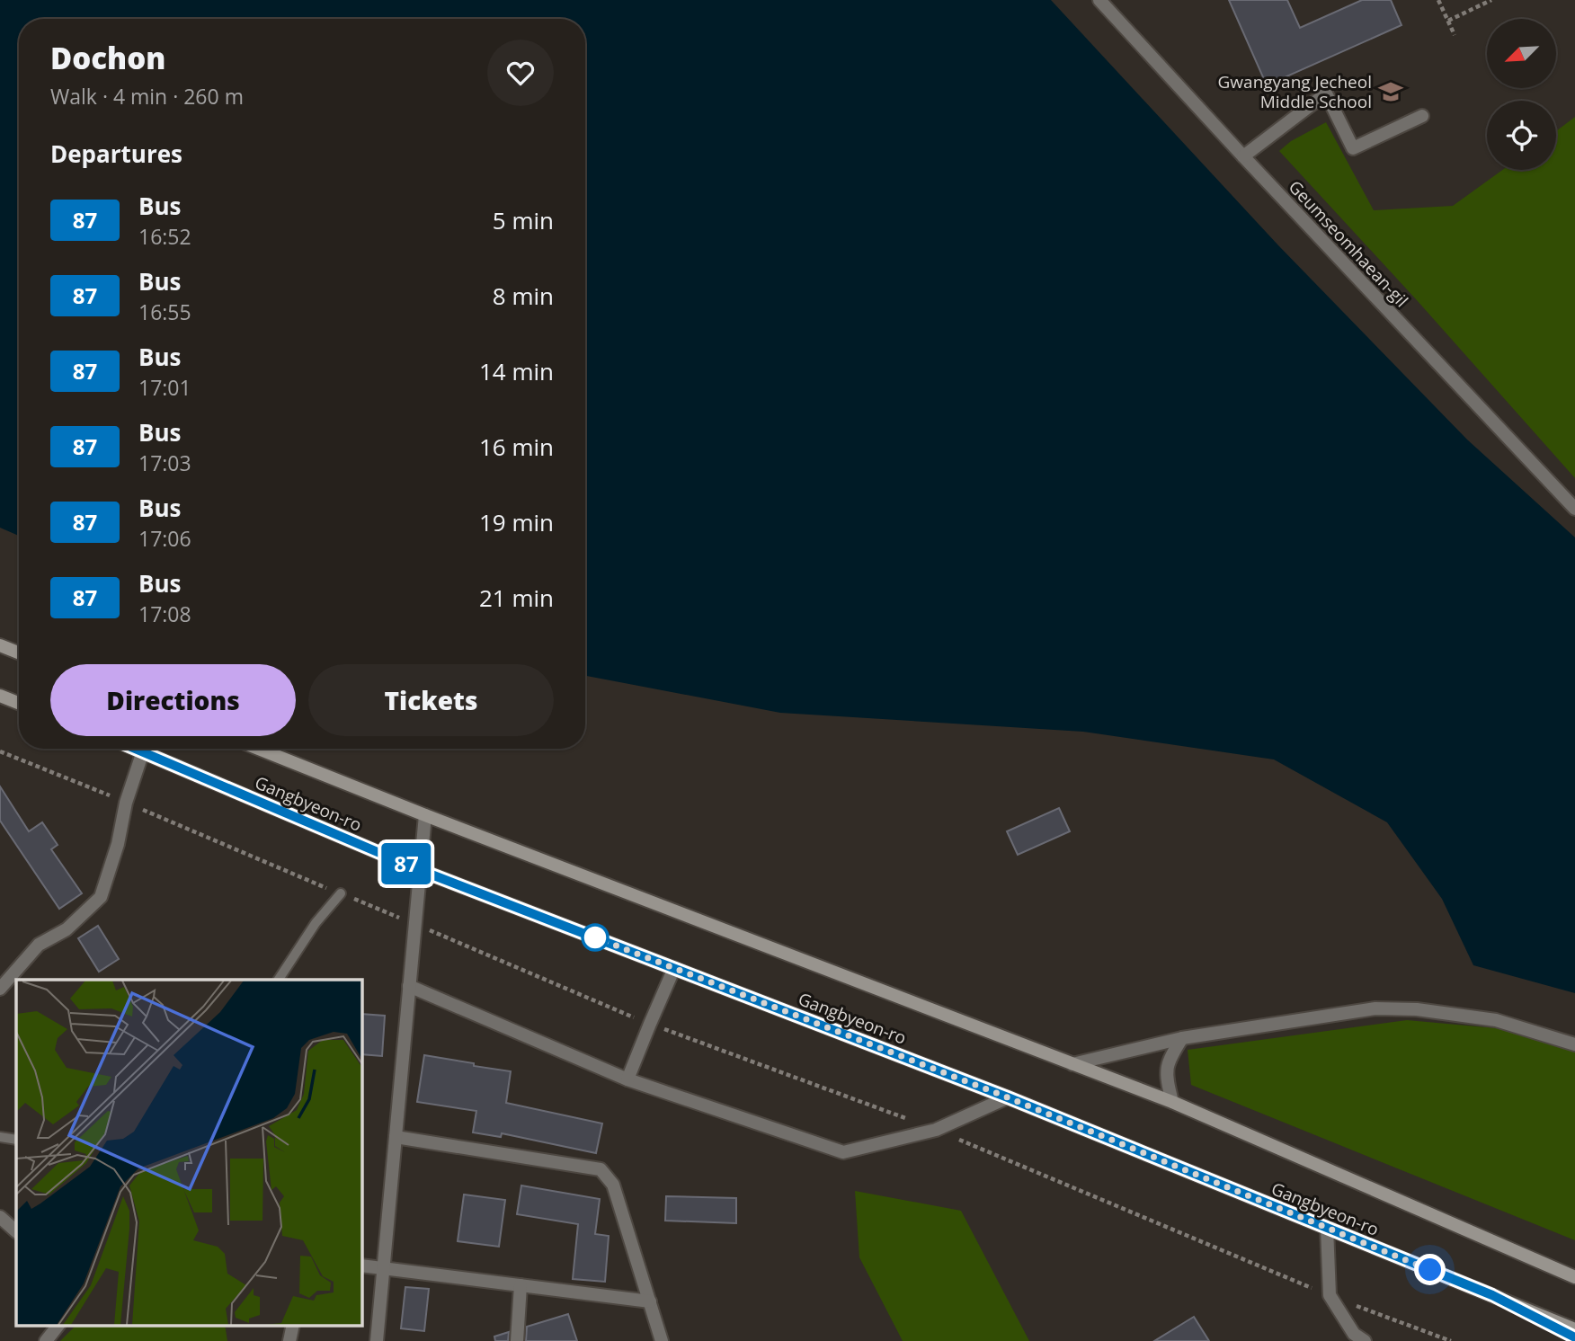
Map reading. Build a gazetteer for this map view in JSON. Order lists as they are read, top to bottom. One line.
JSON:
{"streets":{"main road":["Gangbyeon-ro"],"street":["Geumseomhaean-gil"]},"places":{"school or university":["Gwangyang Jecheol Middle School"]},"lines":["bus line 87"],"north":"bottom left","page":{"on_map":"87","heading":[["Dochon","Walk · 4 min · 260 m"],"Departures"],"list":[{"mark":"87","name":"Bus","note":"16:52","value":"5 min"},{"mark":"87","name":"Bus","note":"16:55","value":"8 min"},{"mark":"87","name":"Bus","note":"17:01","value":"14 min"},{"mark":"87","name":"Bus","note":"17:03","value":"16 min"},{"mark":"87","name":"Bus","note":"17:06","value":"19 min"},{"mark":"87","name":"Bus","note":"17:08","value":"21 min"}],"buttons":["Directions","Tickets"]}}
